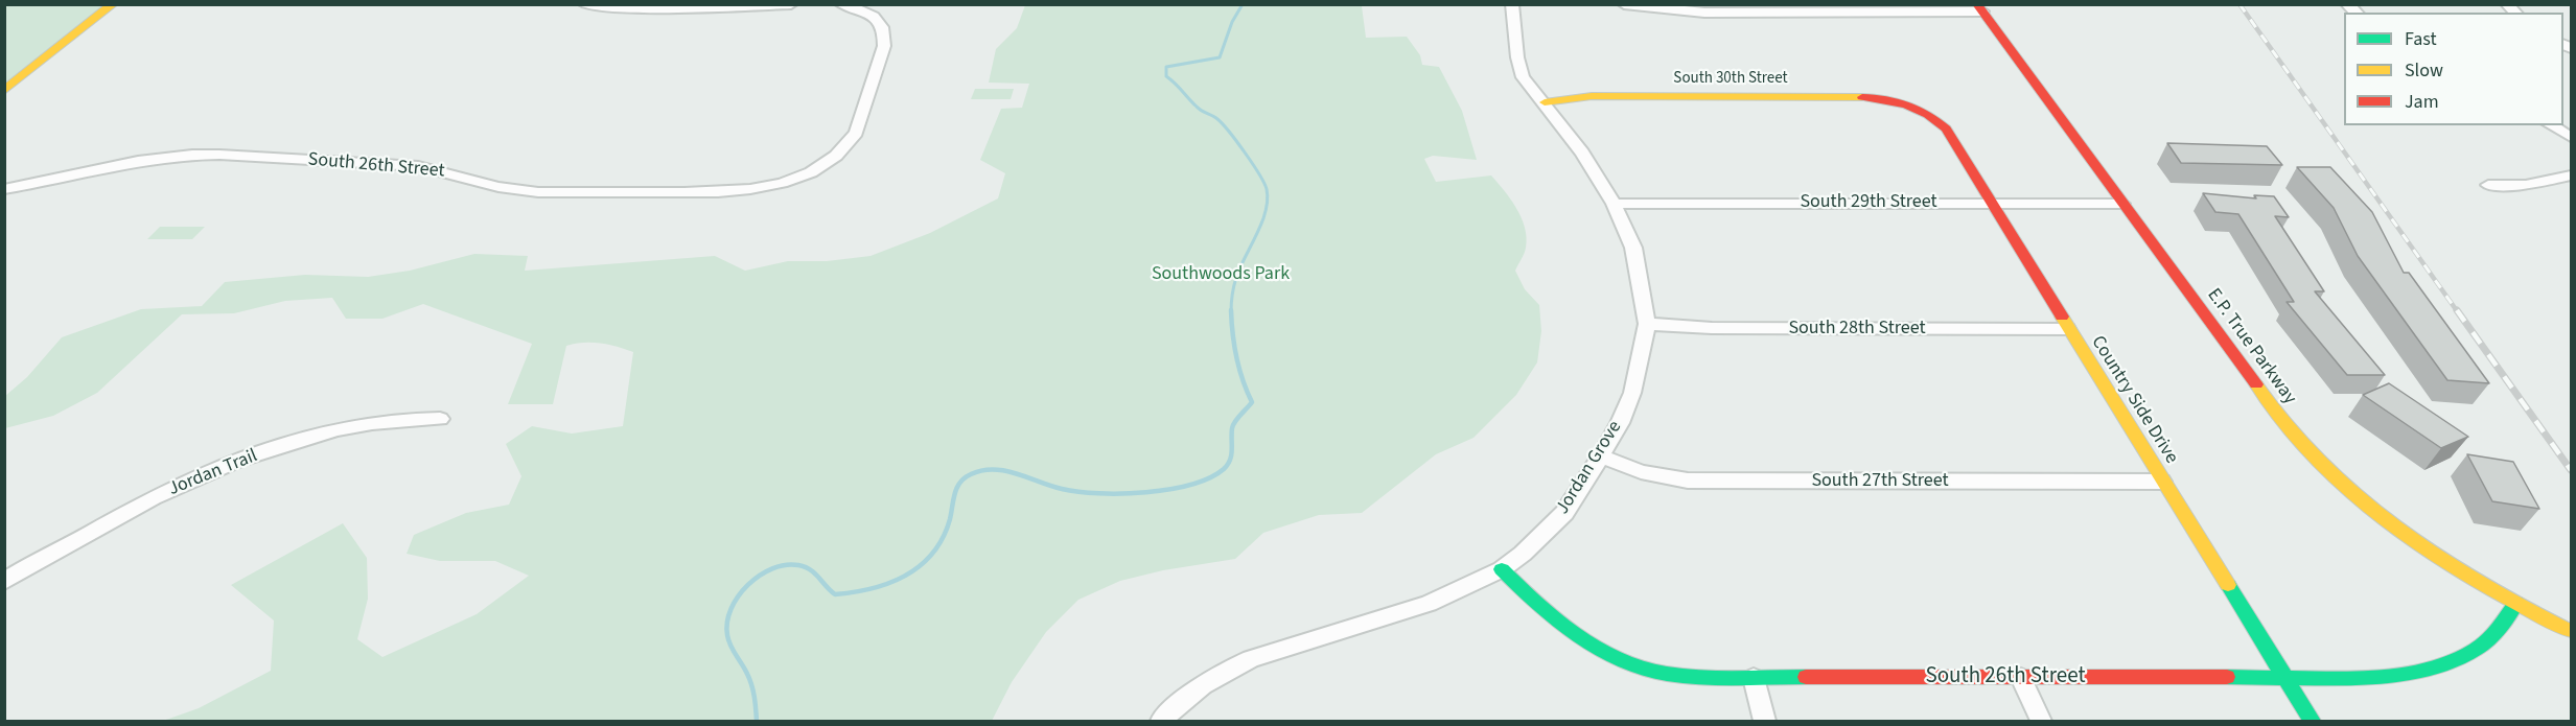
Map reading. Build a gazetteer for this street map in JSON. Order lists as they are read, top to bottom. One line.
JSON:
{"streets":{"street":["South 30th Street","South 26th Street","South 29th Street","South 28th Street","E.P. True Parkway","Country Side Drive","Jordan Grove","Jordan Trail","South 27th Street"]},"crossings":[["South 30th Street","Country Side Drive"],["South 30th Street","Jordan Grove"],["South 26th Street","E.P. True Parkway"],["South 26th Street","Country Side Drive"],["South 26th Street","Jordan Grove"],["South 29th Street","E.P. True Parkway"],["South 29th Street","Country Side Drive"],["South 29th Street","Jordan Grove"],["South 28th Street","Country Side Drive"],["South 28th Street","Jordan Grove"],["Country Side Drive","South 27th Street"],["Jordan Grove","South 27th Street"]],"parks":["Southwoods Park"],"legend":["Fast","Slow","Jam"]}
